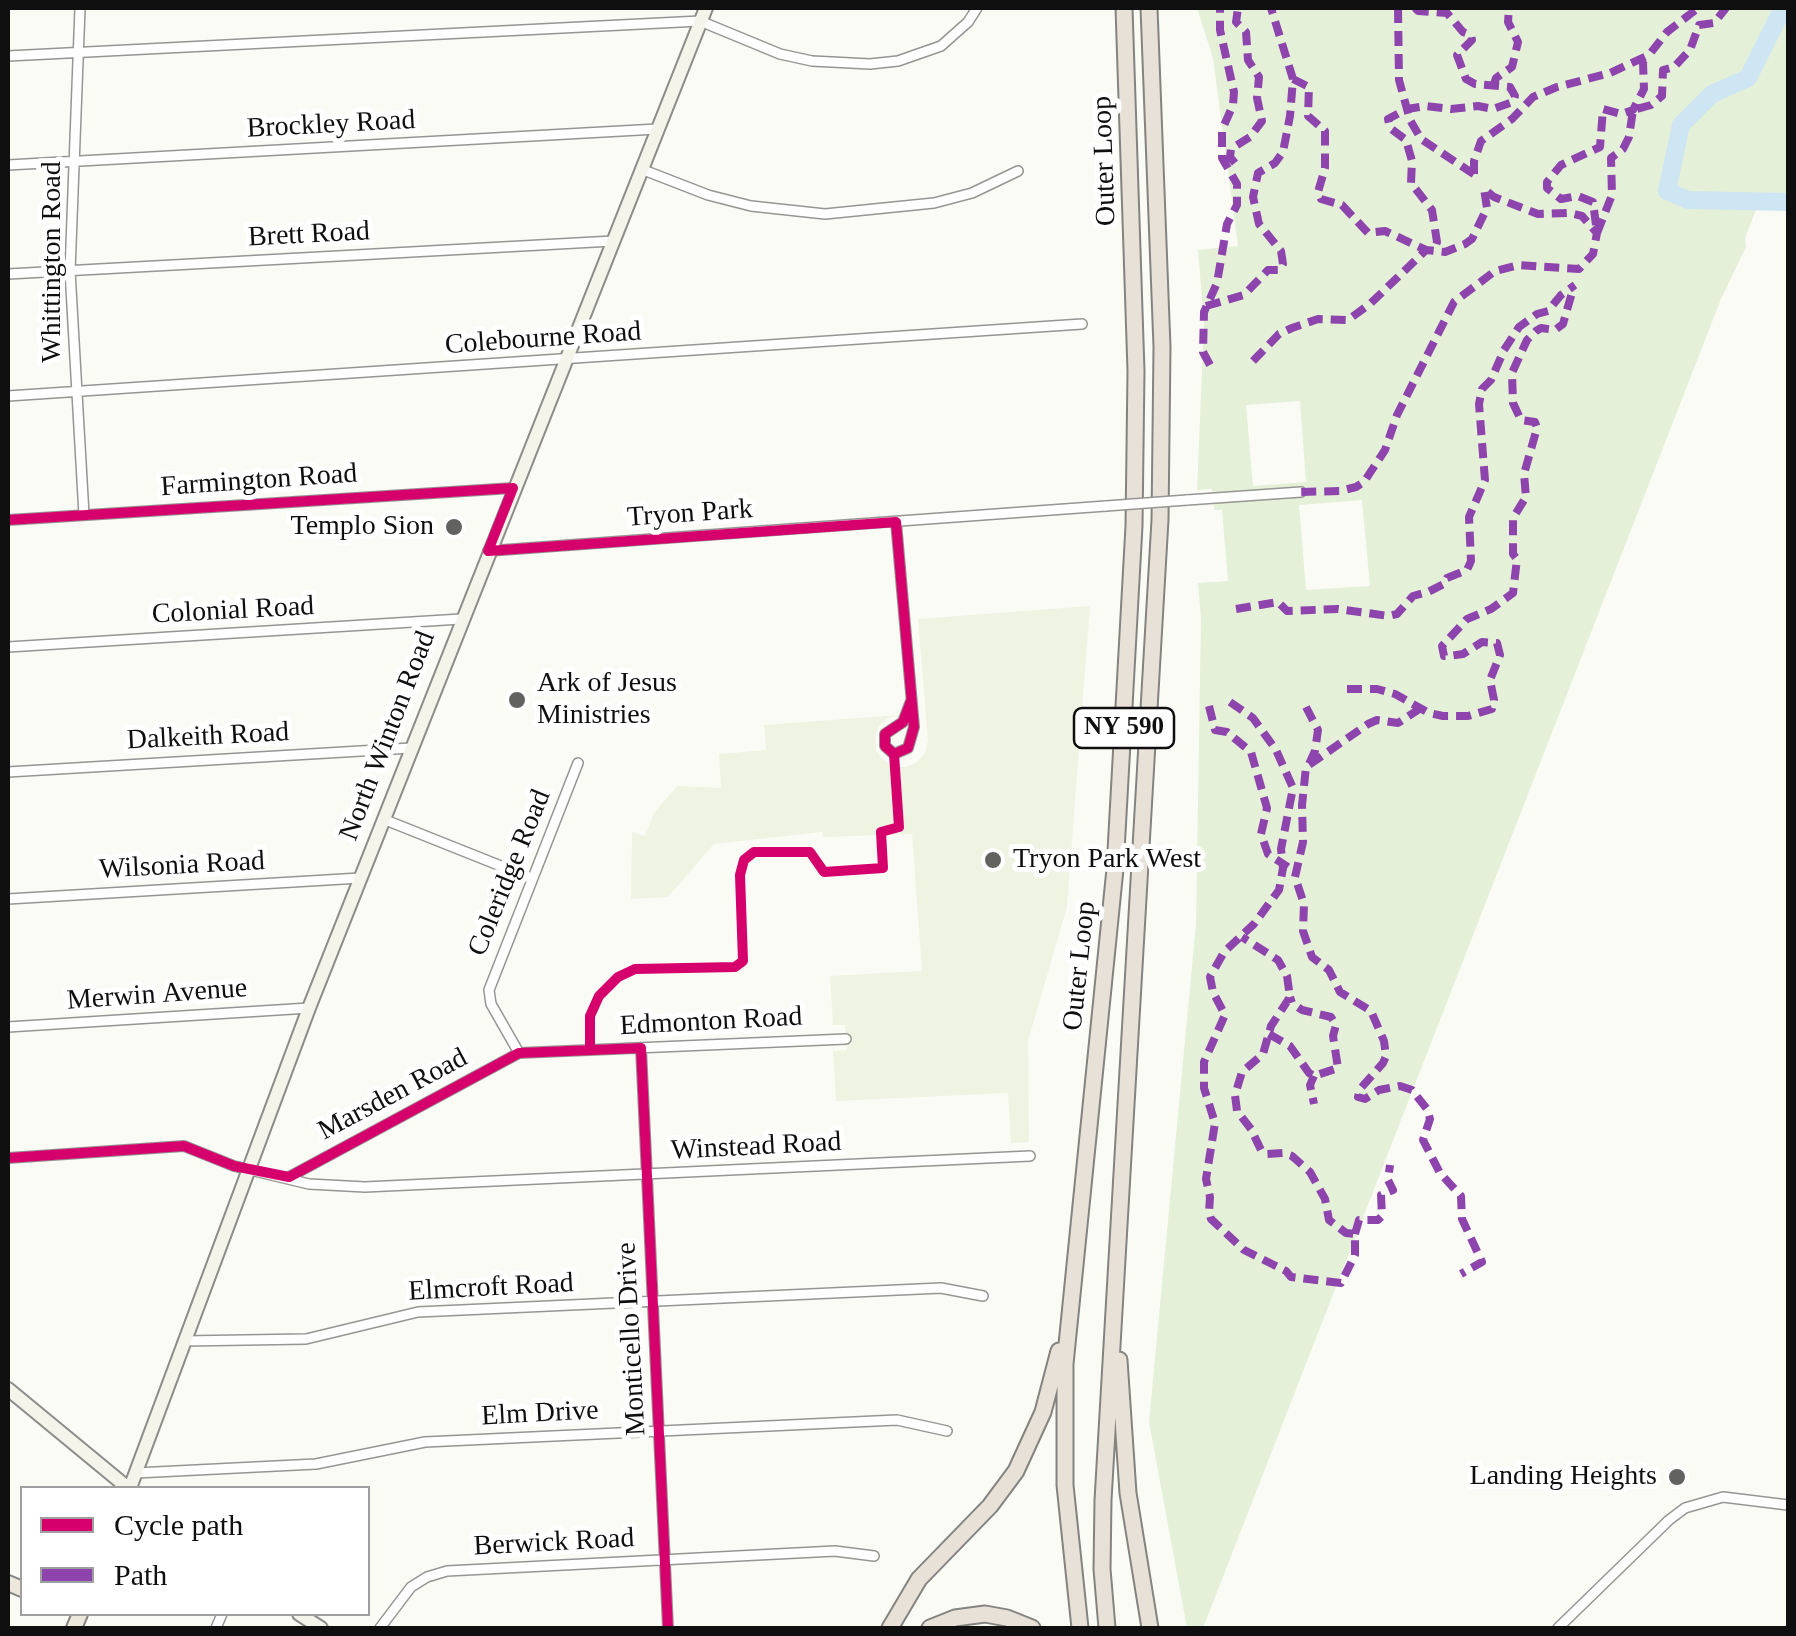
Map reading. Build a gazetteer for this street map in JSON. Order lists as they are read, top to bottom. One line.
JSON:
{"streets":{"highway":["Outer Loop","NY 590"],"main road":["North Winton Road"],"street":["Brockley Road","Brett Road","Whittington Road","Colebourne Road","Farmington Road","Tryon Park","Colonial Road","Dalkeith Road","Wilsonia Road","Coleridge Road","Merwin Avenue","Edmonton Road","Marsden Road","Winstead Road","Elmcroft Road","Monticello Drive","Elm Drive","Berwick Road"]},"crossings":[["Brockley Road","Whittington Road"],["Brockley Road","North Winton Road"],["Brett Road","Whittington Road"],["Brett Road","North Winton Road"],["Whittington Road","Colebourne Road"],["Whittington Road","Farmington Road"],["Colebourne Road","North Winton Road"],["Farmington Road","North Winton Road"],["Tryon Park","North Winton Road"],["Colonial Road","North Winton Road"],["North Winton Road","Dalkeith Road"],["North Winton Road","Wilsonia Road"],["North Winton Road","Merwin Avenue"],["North Winton Road","Winstead Road"],["North Winton Road","Elmcroft Road"],["North Winton Road","Elm Drive"],["Coleridge Road","Edmonton Road"],["Coleridge Road","Marsden Road"],["Edmonton Road","Marsden Road"],["Edmonton Road","Monticello Drive"],["Marsden Road","Winstead Road"],["Winstead Road","Monticello Drive"],["Elmcroft Road","Monticello Drive"],["Monticello Drive","Elm Drive"],["Monticello Drive","Berwick Road"]],"places":["Templo Sion","Ark of Jesus Ministries","Tryon Park West","Landing Heights"],"legend":["Cycle path","Path"]}
